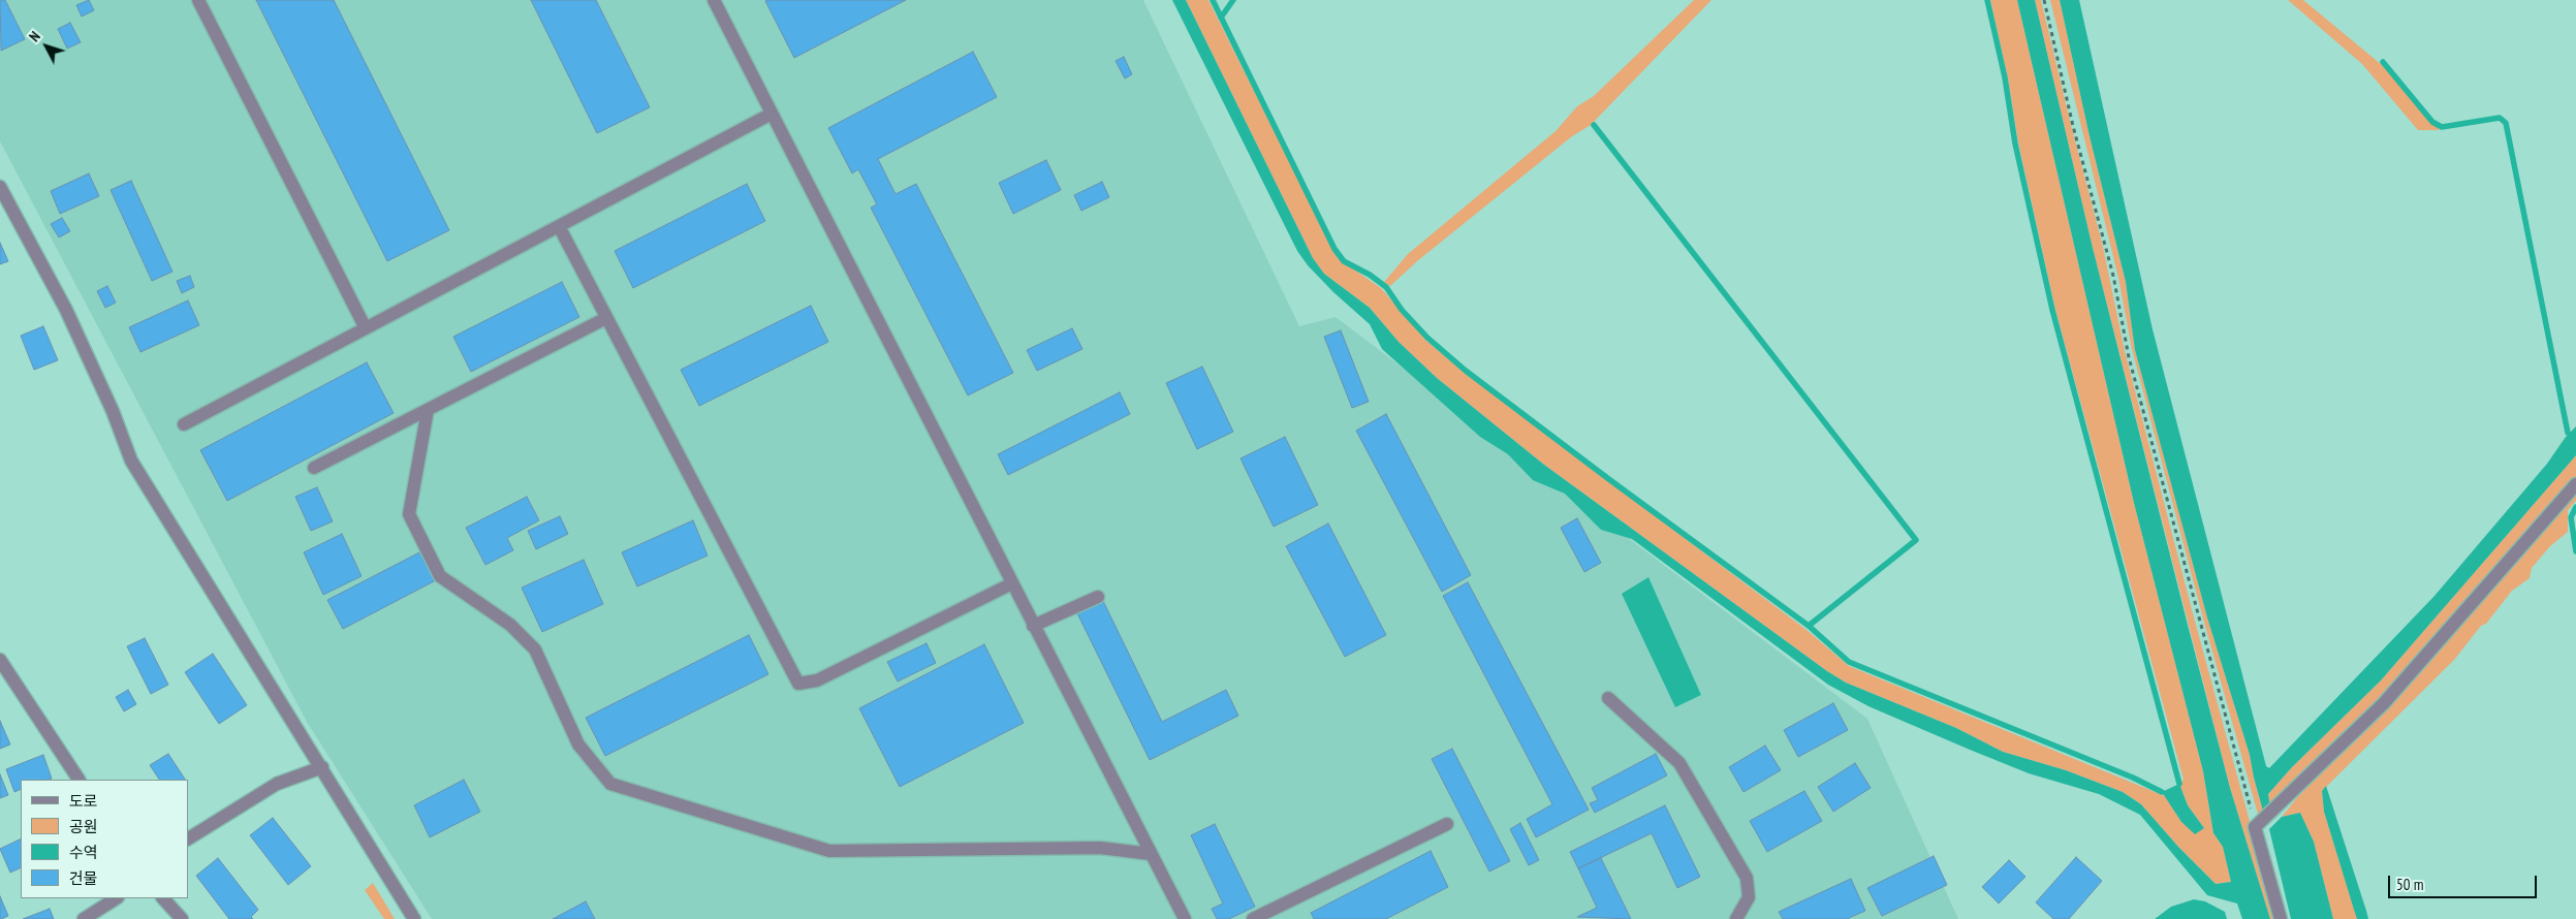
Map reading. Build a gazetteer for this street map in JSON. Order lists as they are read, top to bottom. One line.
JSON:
{"legend":["도로","공원","수역","건물"],"scale_bar":"50 m","north":"top left"}
